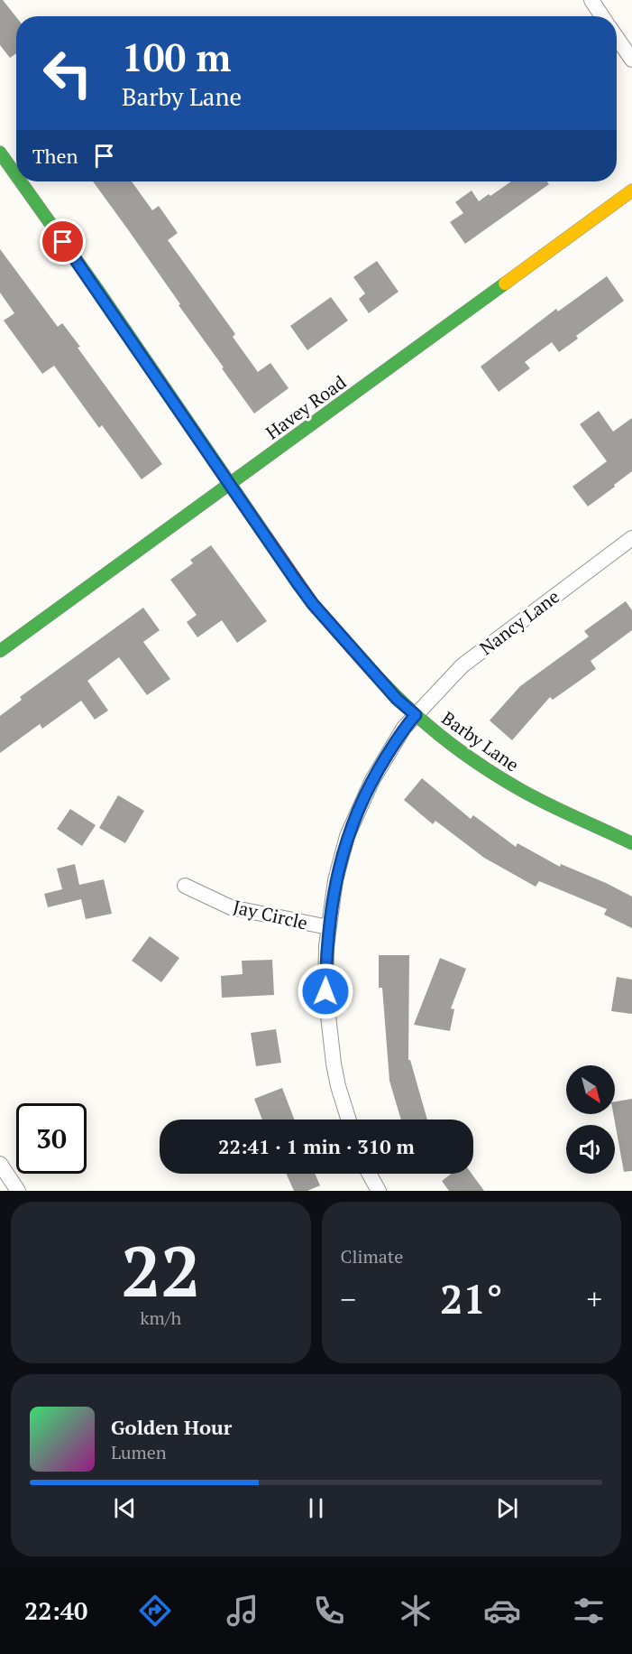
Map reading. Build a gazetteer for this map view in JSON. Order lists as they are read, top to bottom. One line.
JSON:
{"streets":{"street":["Havey Road","Nancy Lane","Barby Lane","Jay Circle"]},"crossings":[["Havey Road","Barby Lane"],["Nancy Lane","Barby Lane"],["Nancy Lane","Jay Circle"]],"north":"bottom right","page":{"turn":["100 m","Barby Lane"],"then":"Then","limit":"30","trip":"22:41 · 1 min · 310 m","tile":[["22","km/h"],"Climate"],"heat":["−","21°","+"],"song":["Golden Hour","Lumen"],"tabs":"22:40"}}
